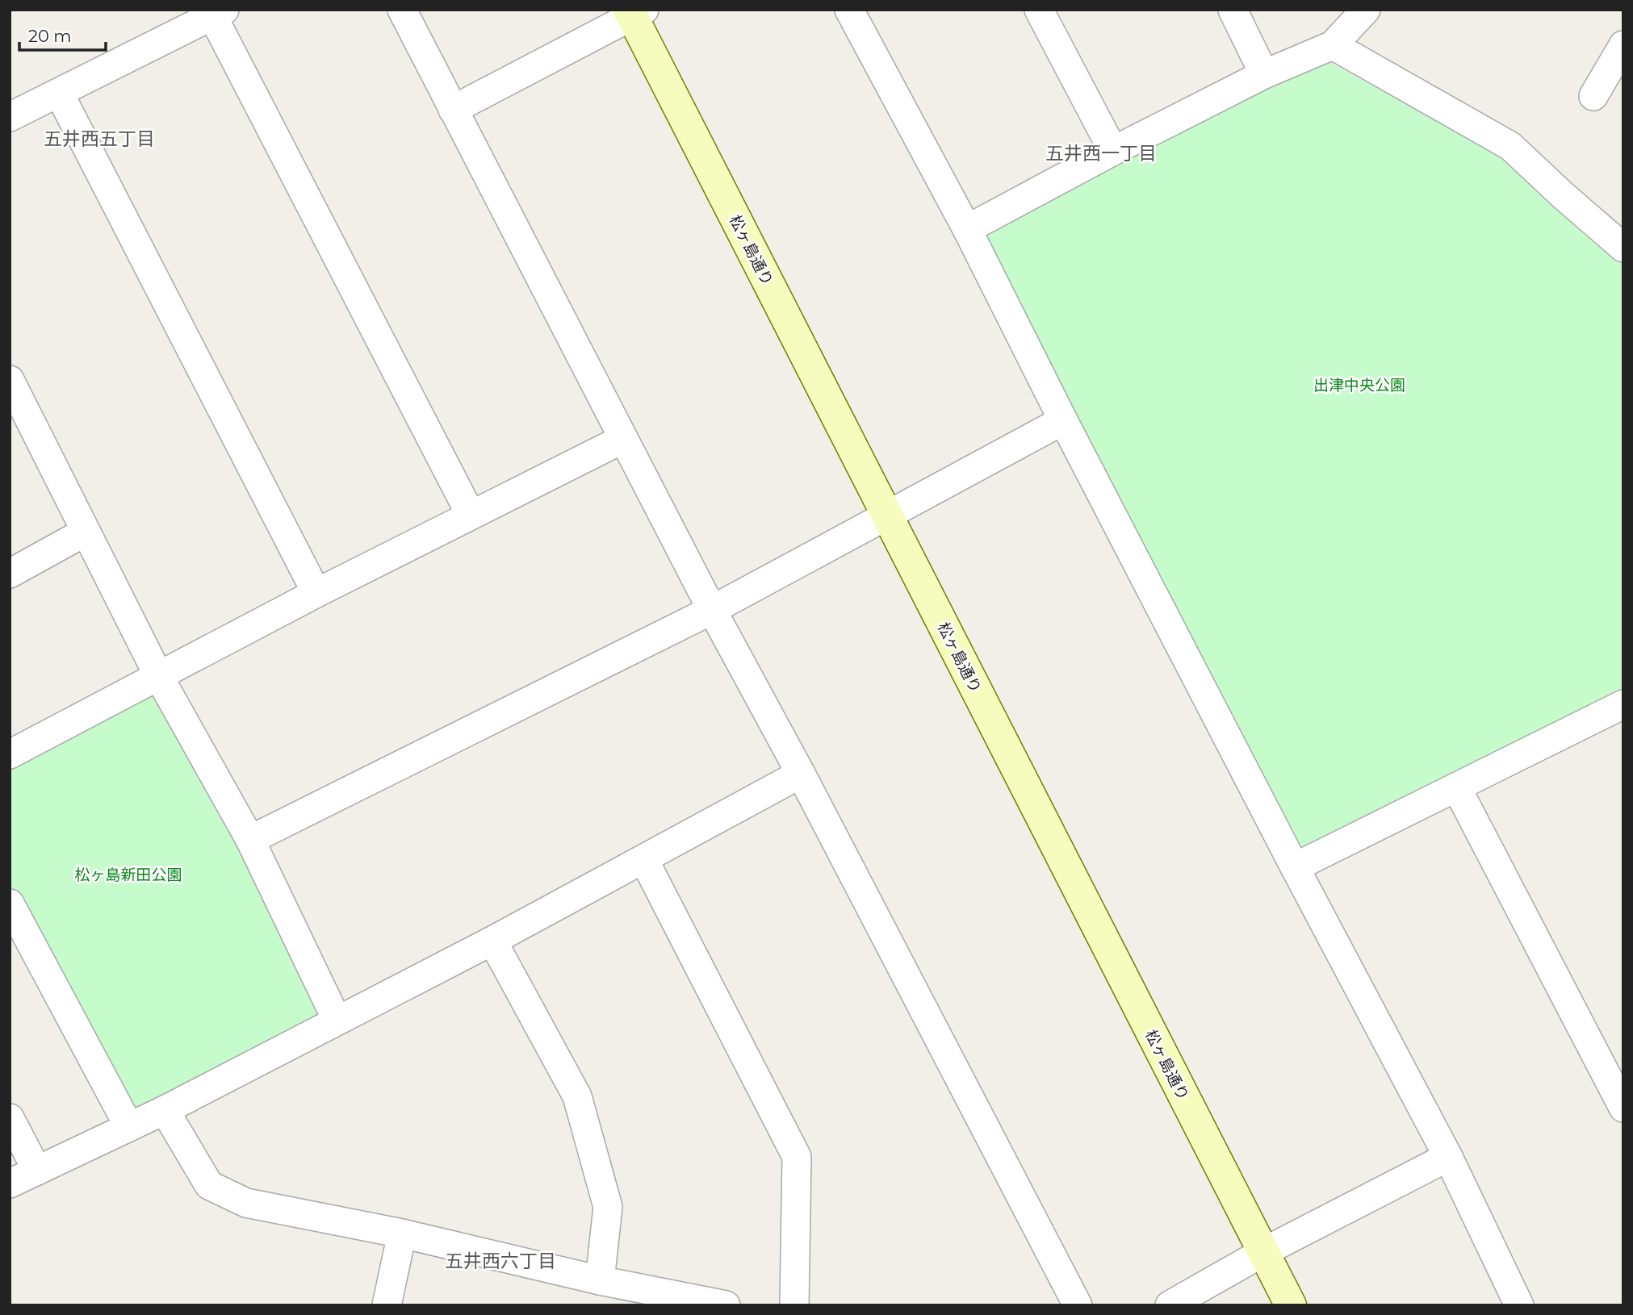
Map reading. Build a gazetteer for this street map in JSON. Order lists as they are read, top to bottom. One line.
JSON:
{"streets":{"street":["松ヶ島通り"]},"districts":["五井西五丁目","五井西一丁目","五井西六丁目"],"parks":["出津中央公園","松ヶ島新田公園"],"scale_bar":"20 m"}
